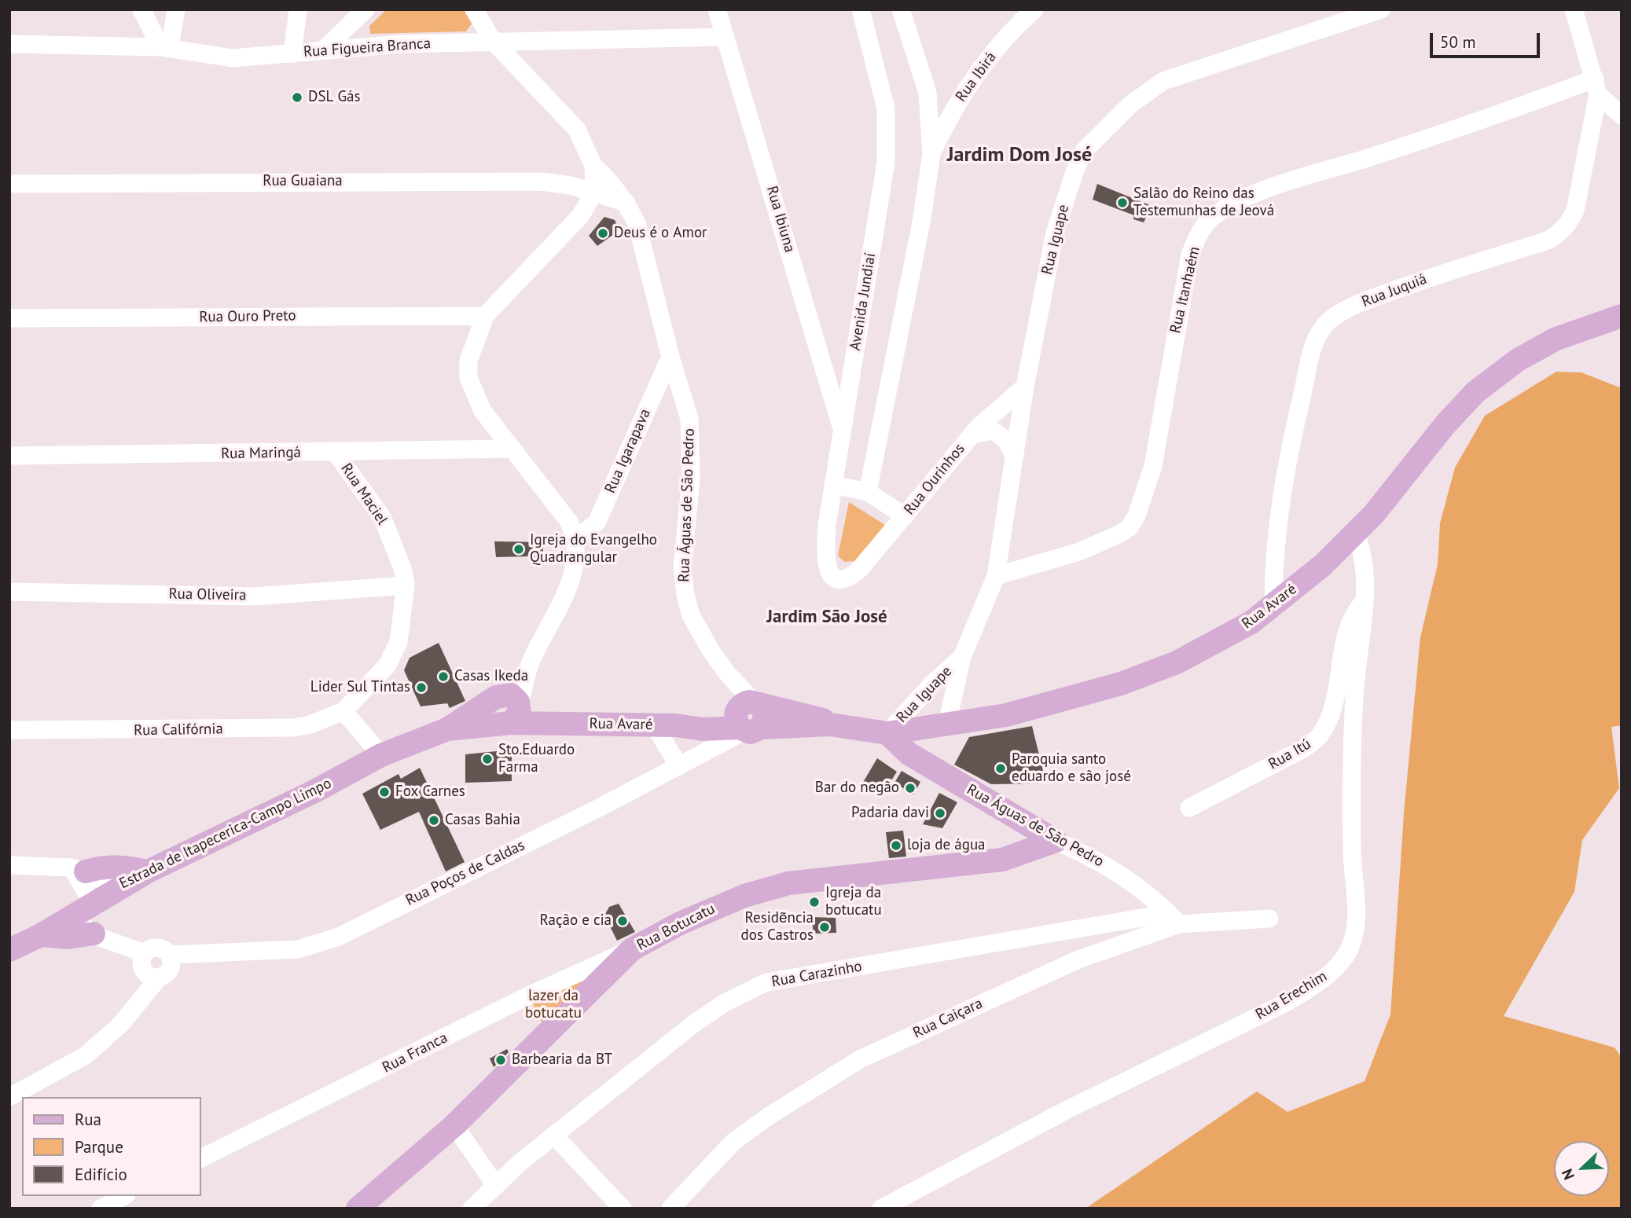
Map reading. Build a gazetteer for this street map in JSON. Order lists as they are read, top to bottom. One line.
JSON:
{"streets":{"main road":["Rua Águas de São Pedro","Rua Avaré","Estrada de Itapecerica-Campo Limpo","Rua Botucatu"],"street":["Rua Figueira Branca","Rua Ibirá","Rua Guaiana","Rua Ibiuna","Rua Iguape","Rua Itanhaém","Rua Juquiá","Avenida Jundiaí","Rua Ouro Preto","Rua Igarapava","Rua Maringá","Rua Ourinhos","Rua Maciel","Rua Oliveira","Rua Califórnia","Rua Itú","Rua Poços de Caldas","Rua Carazinho","Rua Erechim","Rua Caiçara","Rua Franca"]},"crossings":[["Rua Figueira Branca","Rua Ibiuna"],["Rua Ibiuna","Avenida Jundiaí"],["Rua Iguape","Rua Itanhaém"],["Rua Iguape","Rua Ourinhos"],["Rua Iguape","Rua Águas de São Pedro"],["Rua Iguape","Rua Avaré"],["Rua Itanhaém","Rua Juquiá"],["Rua Juquiá","Rua Avaré"],["Avenida Jundiaí","Rua Ourinhos"],["Rua Igarapava","Rua Águas de São Pedro"],["Rua Igarapava","Estrada de Itapecerica-Campo Limpo"],["Rua Maringá","Rua Maciel"],["Rua Maciel","Rua Oliveira"],["Rua Maciel","Rua Califórnia"],["Rua Águas de São Pedro","Rua Avaré"],["Rua Águas de São Pedro","Rua Poços de Caldas"],["Rua Águas de São Pedro","Rua Botucatu"],["Rua Águas de São Pedro","Rua Carazinho"],["Rua Águas de São Pedro","Rua Caiçara"],["Rua Avaré","Estrada de Itapecerica-Campo Limpo"],["Rua Avaré","Rua Poços de Caldas"],["Rua Avaré","Rua Erechim"],["Rua Itú","Rua Erechim"],["Rua Botucatu","Rua Franca"],["Rua Carazinho","Rua Caiçara"]],"districts":["Jardim Dom José","Jardim São José"],"parks":["lazer da botucatu"],"places":["DSL Gás","Salão do Reino das Testemunhas de Jeová","Deus é o Amor","Igreja do Evangelho Quadrangular","Casas Ikeda","Lider Sul Tintas","Sto.Eduardo Farma","Paroquia santo eduardo e são josé","Bar do negão","Fox Carnes","Padaria davi","Casas Bahia","loja de água","Igreja da botucatu","Ração e cia","Residẽncia dos Castros","Barbearia da BT"],"legend":["Rua","Parque","Edifício"],"scale_bar":"50 m","north":"bottom left"}
